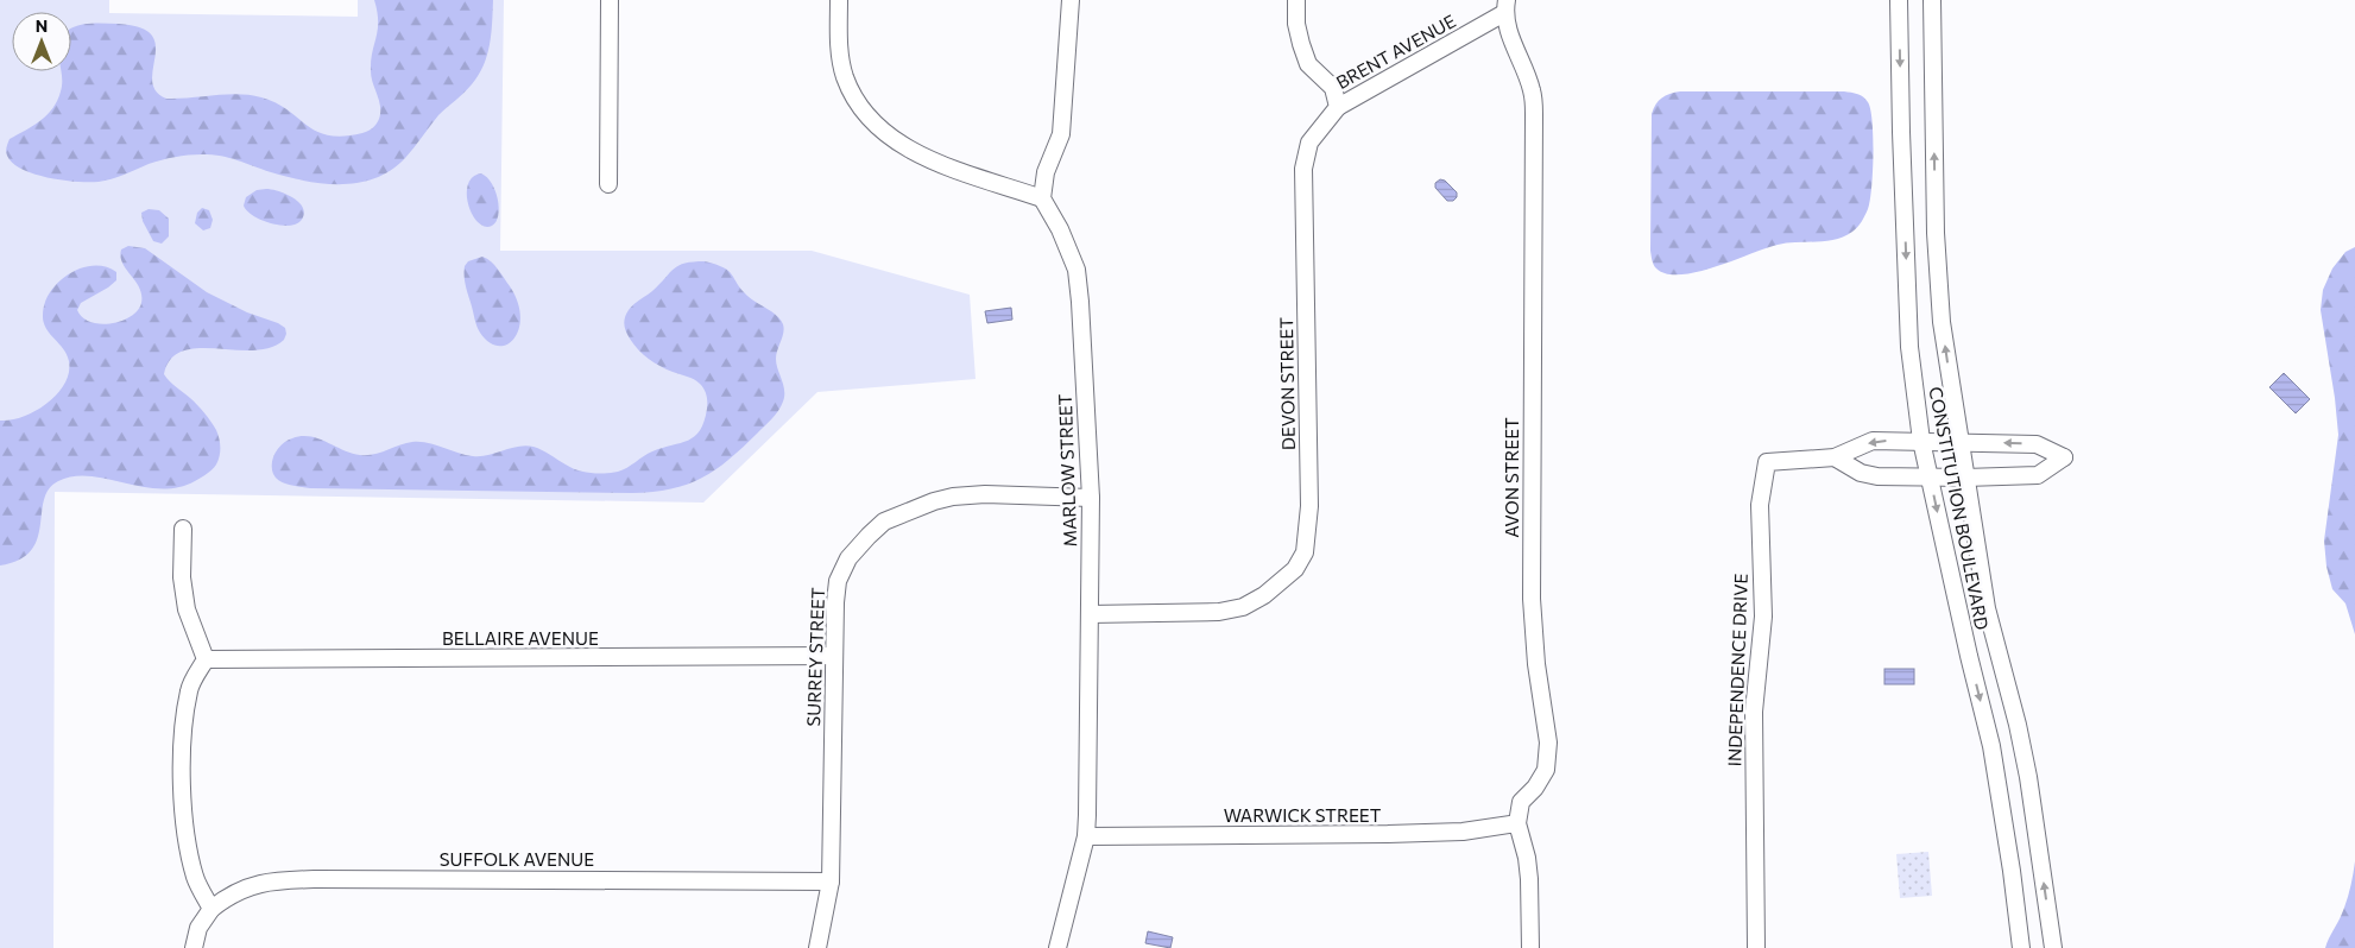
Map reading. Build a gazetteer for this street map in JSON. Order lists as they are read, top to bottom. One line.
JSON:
{"streets":{"street":["BRENT AVENUE","DEVON STREET","MARLOW STREET","AVON STREET","CONSTITUTION BOULEVARD","BELLAIRE AVENUE","SURREY STREET","INDEPENDENCE DRIVE","WARWICK STREET","SUFFOLK AVENUE"]},"crossings":[["BRENT AVENUE","DEVON STREET"],["BRENT AVENUE","AVON STREET"],["DEVON STREET","MARLOW STREET"],["MARLOW STREET","SURREY STREET"],["MARLOW STREET","WARWICK STREET"],["AVON STREET","WARWICK STREET"],["CONSTITUTION BOULEVARD","INDEPENDENCE DRIVE"],["BELLAIRE AVENUE","SURREY STREET"],["SURREY STREET","SUFFOLK AVENUE"]],"north":"top"}
